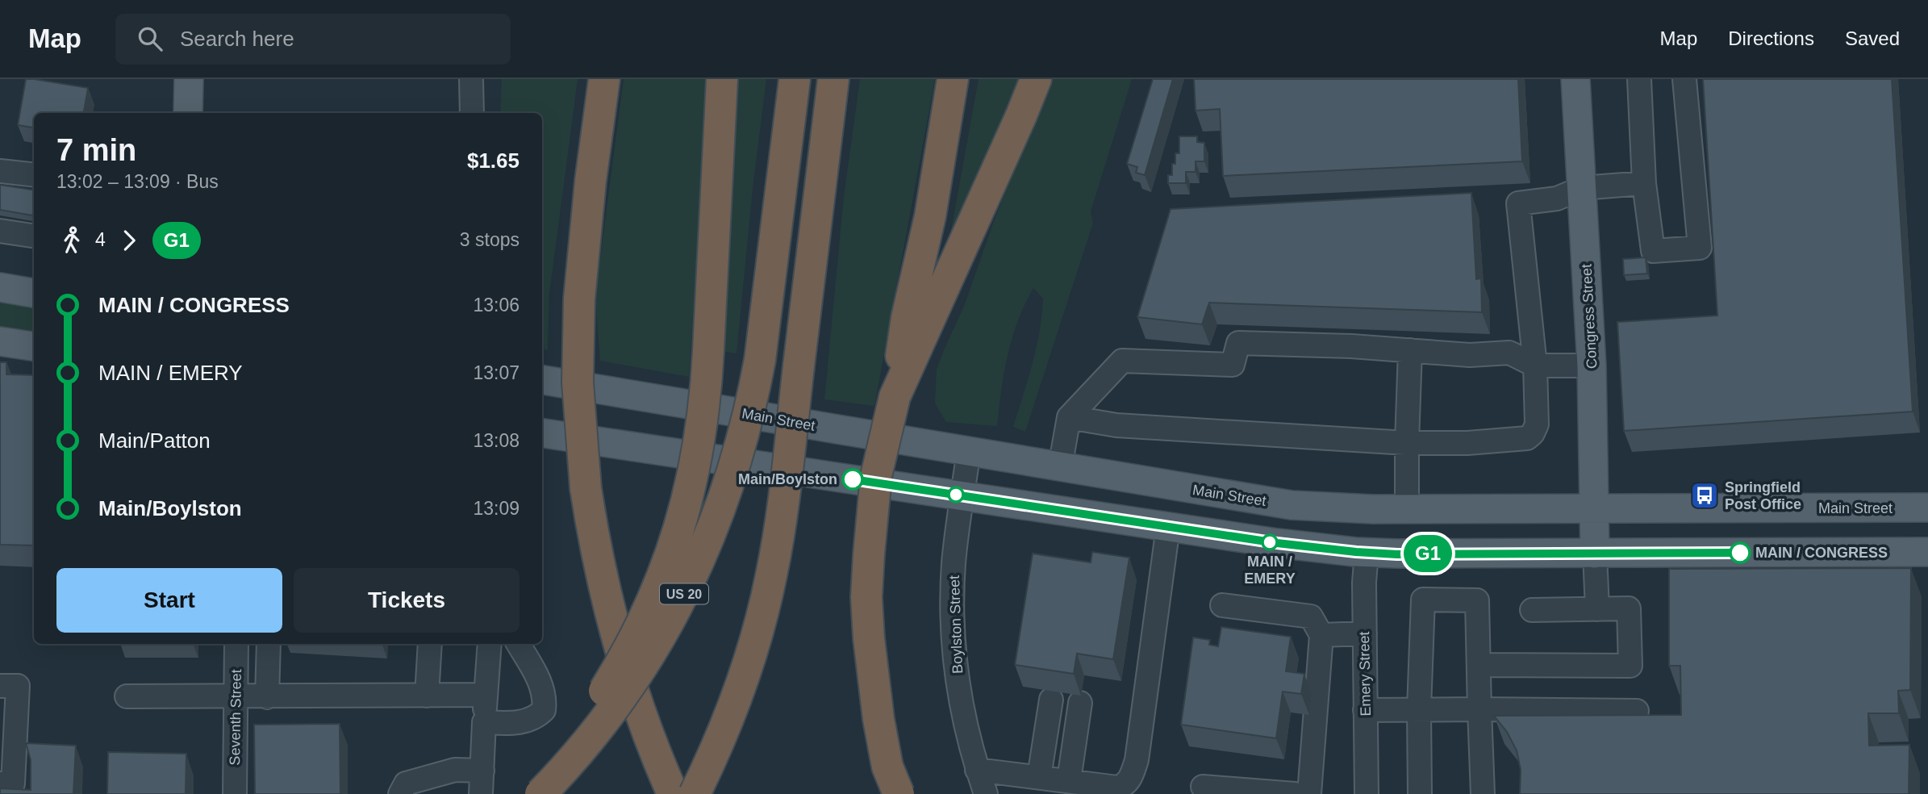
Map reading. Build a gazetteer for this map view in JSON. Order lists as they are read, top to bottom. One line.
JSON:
{"streets":{"highway":["US 20"],"main road":["Congress Street","Main Street"],"street":["Boylston Street","Emery Street","Seventh Street"]},"crossings":[["Congress Street","Main Street"],["Main Street","Boylston Street"]],"places":{"other":["Main/Boylston","MAIN / EMERY","MAIN / CONGRESS"],"bus stop":["Springfield Post Office"]},"lines":["bus line G1"],"page":{"header":"Map","search":"Search here","nav":["Map","Directions","Saved"],"on_map":"G1","heading":["7 min","13:02 – 13:09 · Bus","$1.65"],"legs":["4","G1","3 stops"],"list":[{"name":"MAIN / CONGRESS","value":"13:06"},{"name":"MAIN / EMERY","value":"13:07"},{"name":"Main/Patton","value":"13:08"},{"name":"Main/Boylston","value":"13:09"}],"buttons":["Start","Tickets"]}}
